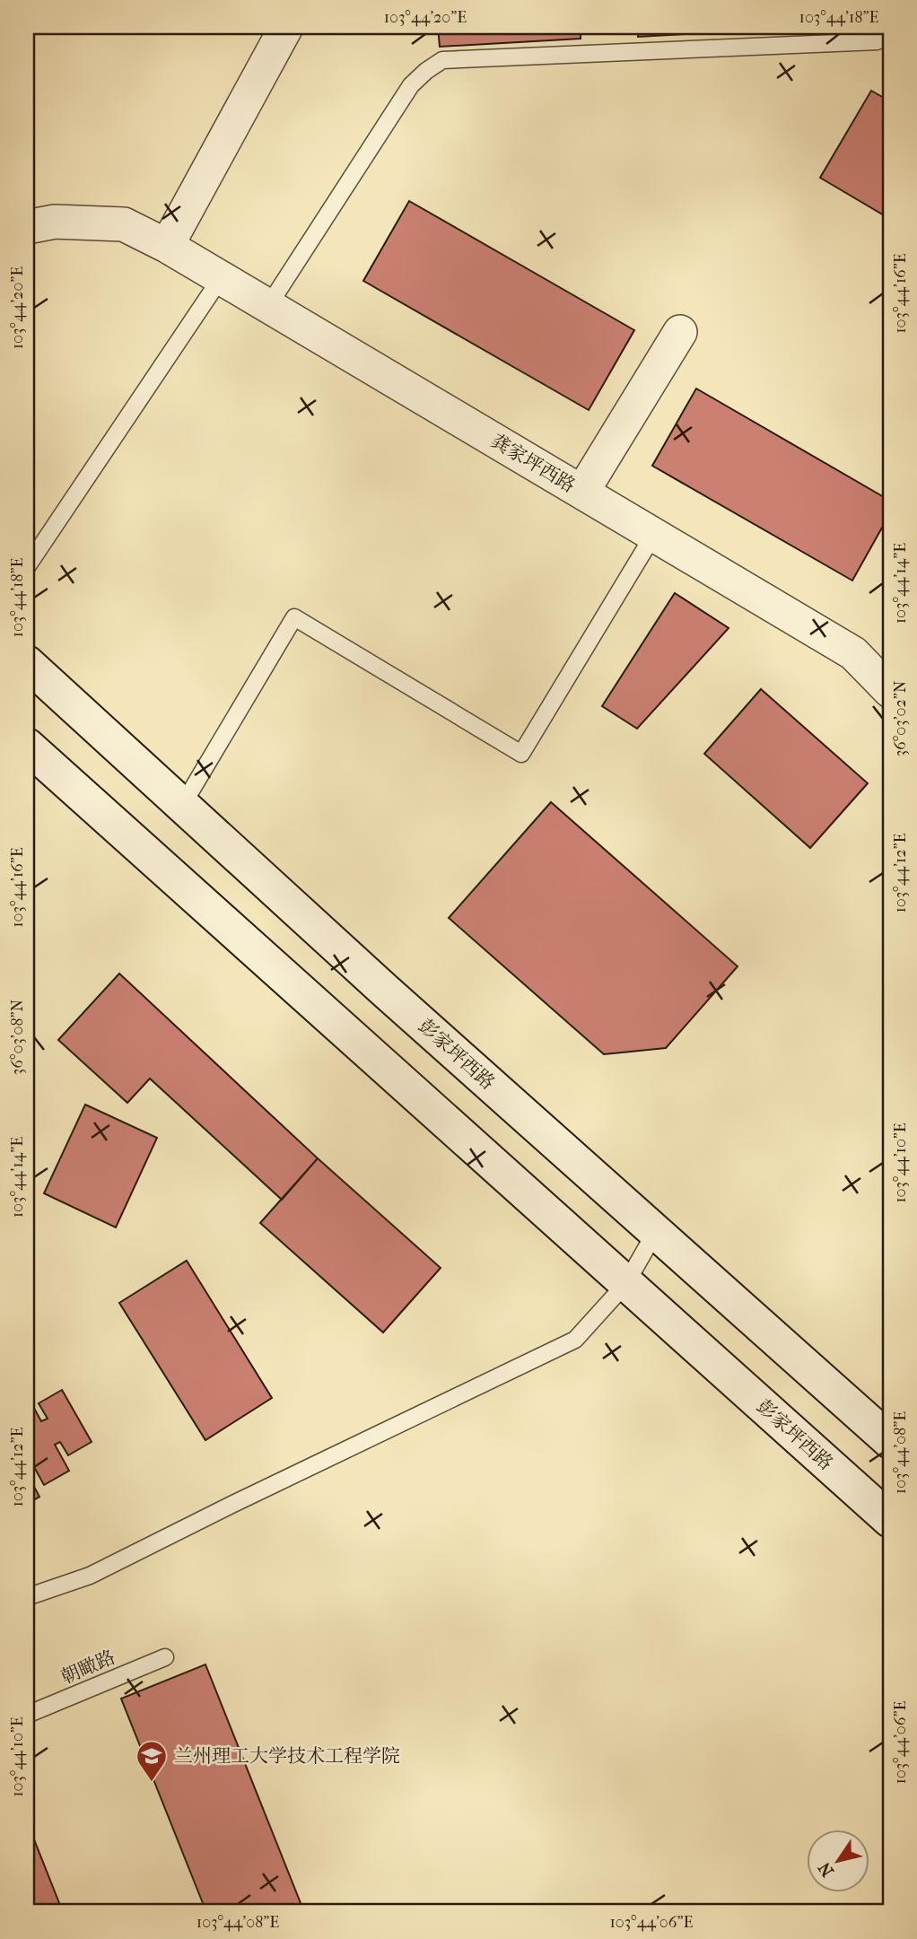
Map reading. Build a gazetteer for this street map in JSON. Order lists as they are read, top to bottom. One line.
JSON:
{"streets":{"main road":["彭家坪西路"],"street":["龚家坪西路"],"lane":["朝瞰路"]},"places":{"school or university":["兰州理工大学技术工程学院"]},"north":"bottom left","coordinates":["103°44'20\"E","103°44'18\"E","103°44'16\"E","103°44'14\"E","36°03'02\"N","103°44'12\"E","36°03'08\"N","103°44'10\"E","103°44'08\"E","103°44'06\"E"]}
